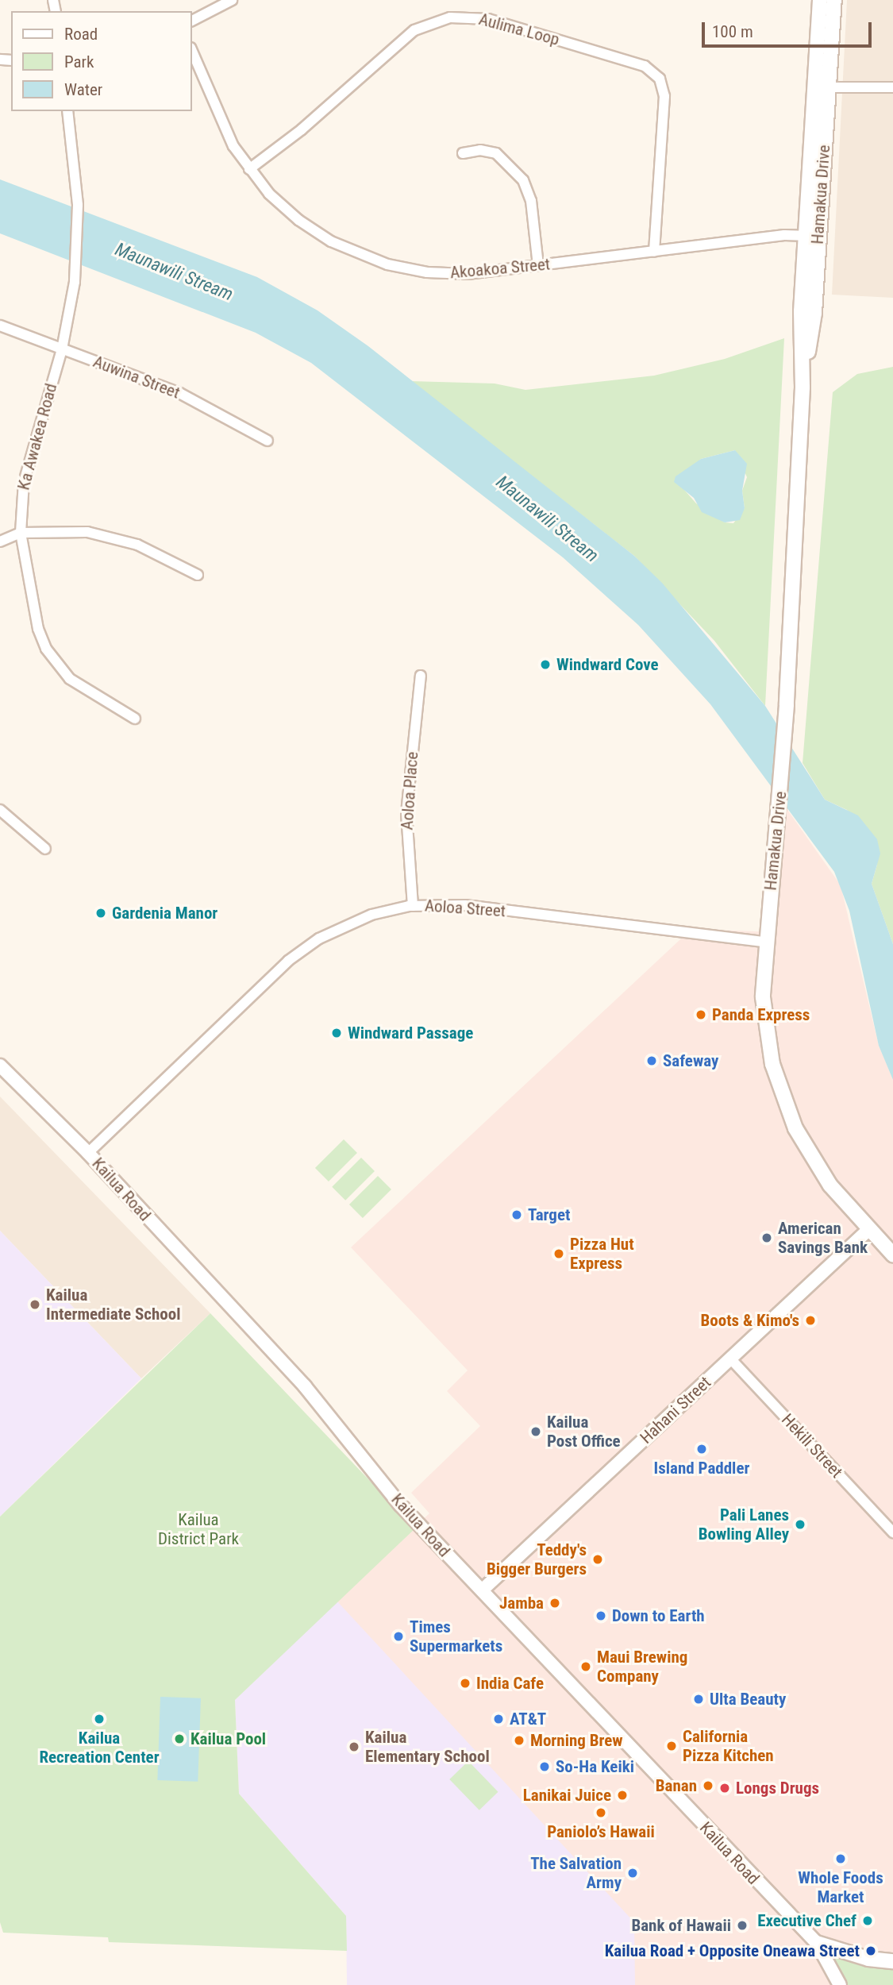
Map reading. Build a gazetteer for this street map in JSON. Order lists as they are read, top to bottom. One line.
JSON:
{"streets":{"main road":["Hamakua Drive"],"street":["Aulima Loop","Akoakoa Street","Auwina Street","Ka Awakea Road","Aoloa Place","Aoloa Street","Kailua Road","Hahani Street","Hekili Street"]},"crossings":[["Aulima Loop","Akoakoa Street"],["Hamakua Drive","Akoakoa Street"],["Hamakua Drive","Aoloa Street"],["Hamakua Drive","Hahani Street"],["Auwina Street","Ka Awakea Road"],["Aoloa Place","Aoloa Street"],["Aoloa Street","Kailua Road"],["Kailua Road","Hahani Street"],["Hahani Street","Hekili Street"]],"water":["Maunawili Stream"],"parks":["Kailua District Park"],"places":["Windward Cove","Gardenia Manor","Panda Express","Windward Passage","Safeway","Target","American Savings Bank","Pizza Hut Express","Kailua Intermediate School","Boots & Kimo's","Kailua Post Office","Island Paddler","Pali Lanes Bowling Alley","Teddy's Bigger Burgers","Jamba","Down to Earth","Times Supermarkets","Maui Brewing Company","India Cafe","Ulta Beauty","Kailua Recreation Center","AT&T","Kailua Pool","Morning Brew","California Pizza Kitchen","Kailua Elementary School","So-Ha Keiki","Banan","Longs Drugs","Lanikai Juice","Paniolo’s Hawaii","Whole Foods Market","The Salvation Army","Executive Chef","Bank of Hawaii","Kailua Road + Opposite Oneawa Street"],"legend":["Road","Park","Water"],"scale_bar":"100 m"}
